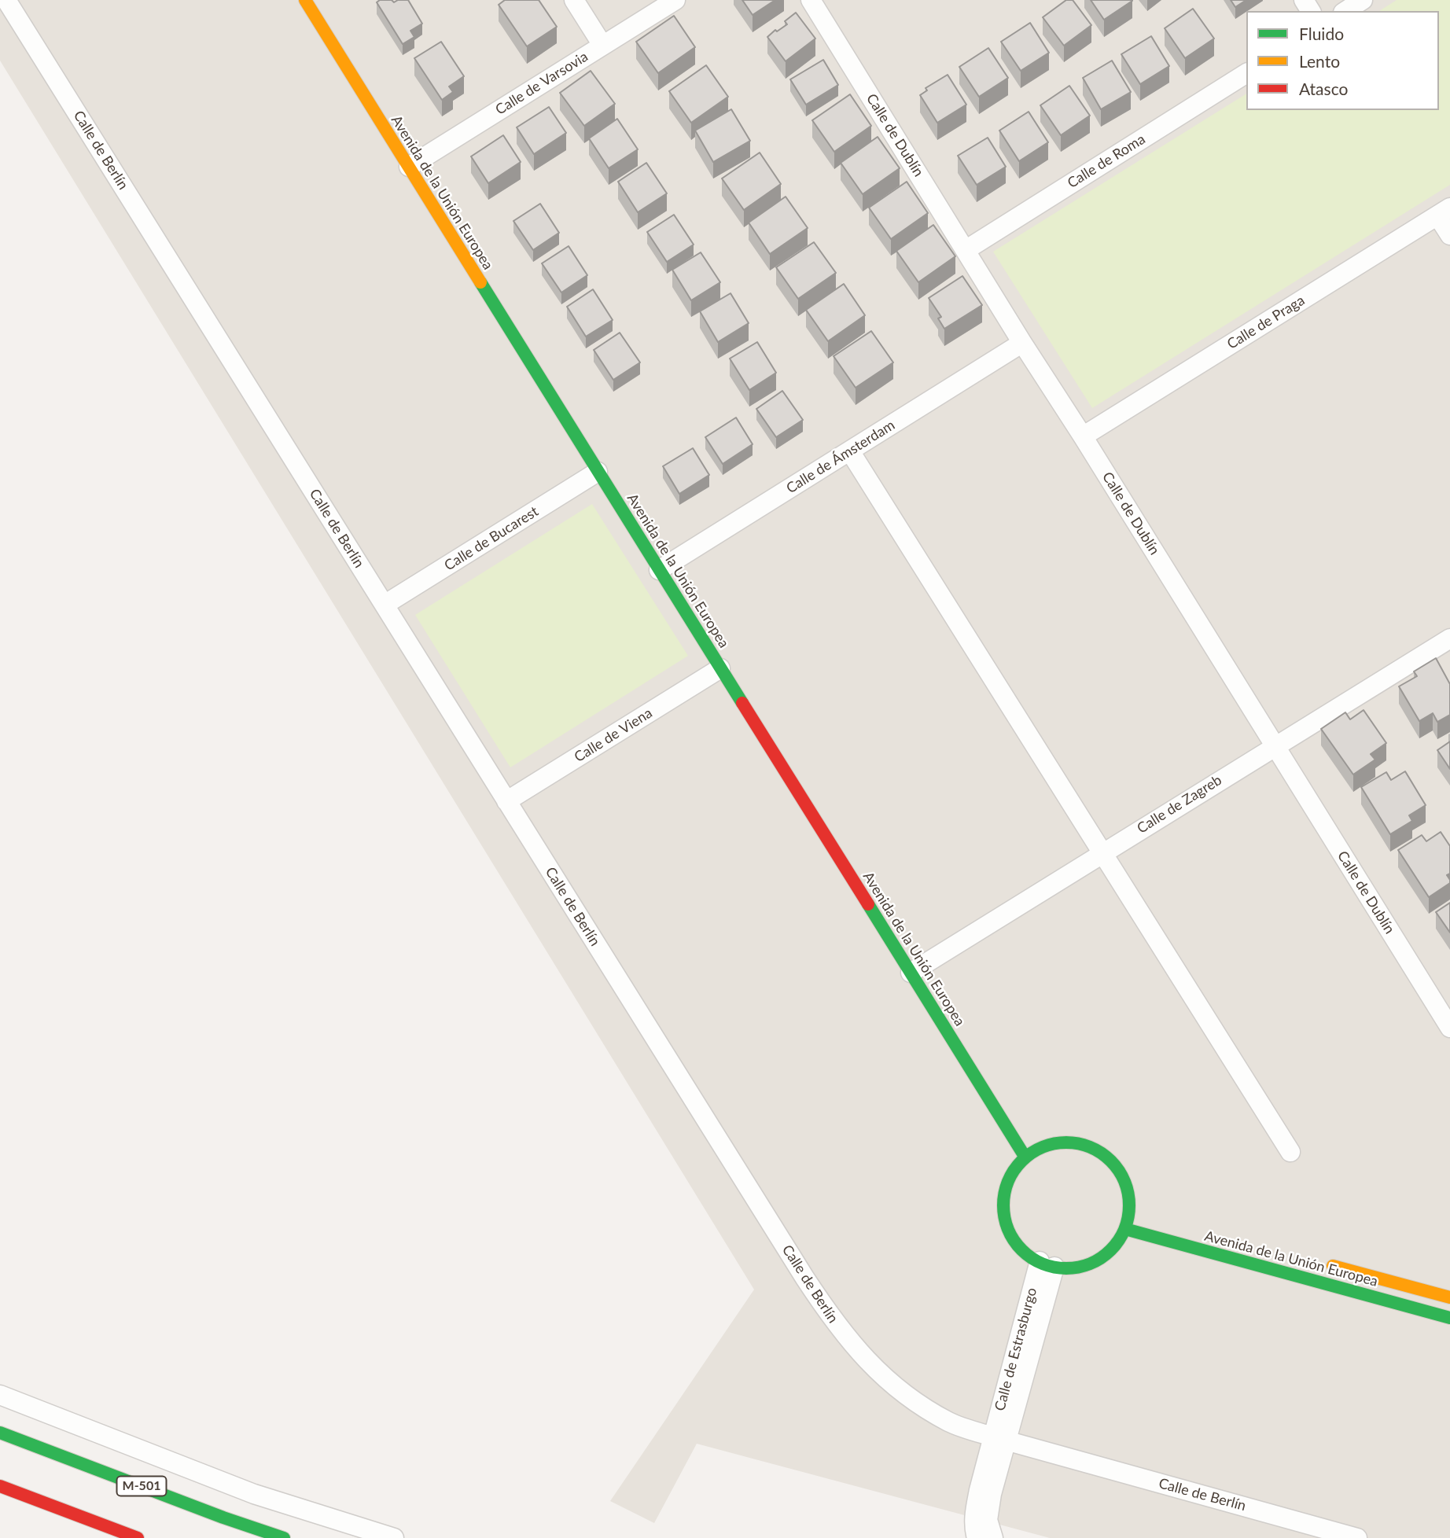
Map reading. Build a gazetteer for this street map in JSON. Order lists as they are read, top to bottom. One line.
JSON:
{"streets":{"main road":["Avenida de la Unión Europea","M-501"],"street":["Calle de Varsovia","Calle de Dublín","Calle de Berlín","Calle de Roma","Calle de Praga","Calle de Ámsterdam","Calle de Bucarest","Calle de Viena","Calle de Zagreb","Calle de Estrasburgo"]},"crossings":[["Calle de Varsovia","Avenida de la Unión Europea"],["Calle de Dublín","Calle de Roma"],["Calle de Dublín","Calle de Praga"],["Calle de Dublín","Calle de Ámsterdam"],["Calle de Dublín","Calle de Zagreb"],["Calle de Berlín","Calle de Bucarest"],["Calle de Berlín","Calle de Viena"],["Calle de Berlín","Calle de Estrasburgo"],["Avenida de la Unión Europea","Calle de Ámsterdam"],["Avenida de la Unión Europea","Calle de Bucarest"],["Avenida de la Unión Europea","Calle de Viena"],["Avenida de la Unión Europea","Calle de Zagreb"],["Avenida de la Unión Europea","Calle de Estrasburgo"]],"legend":["Fluido","Lento","Atasco"]}
